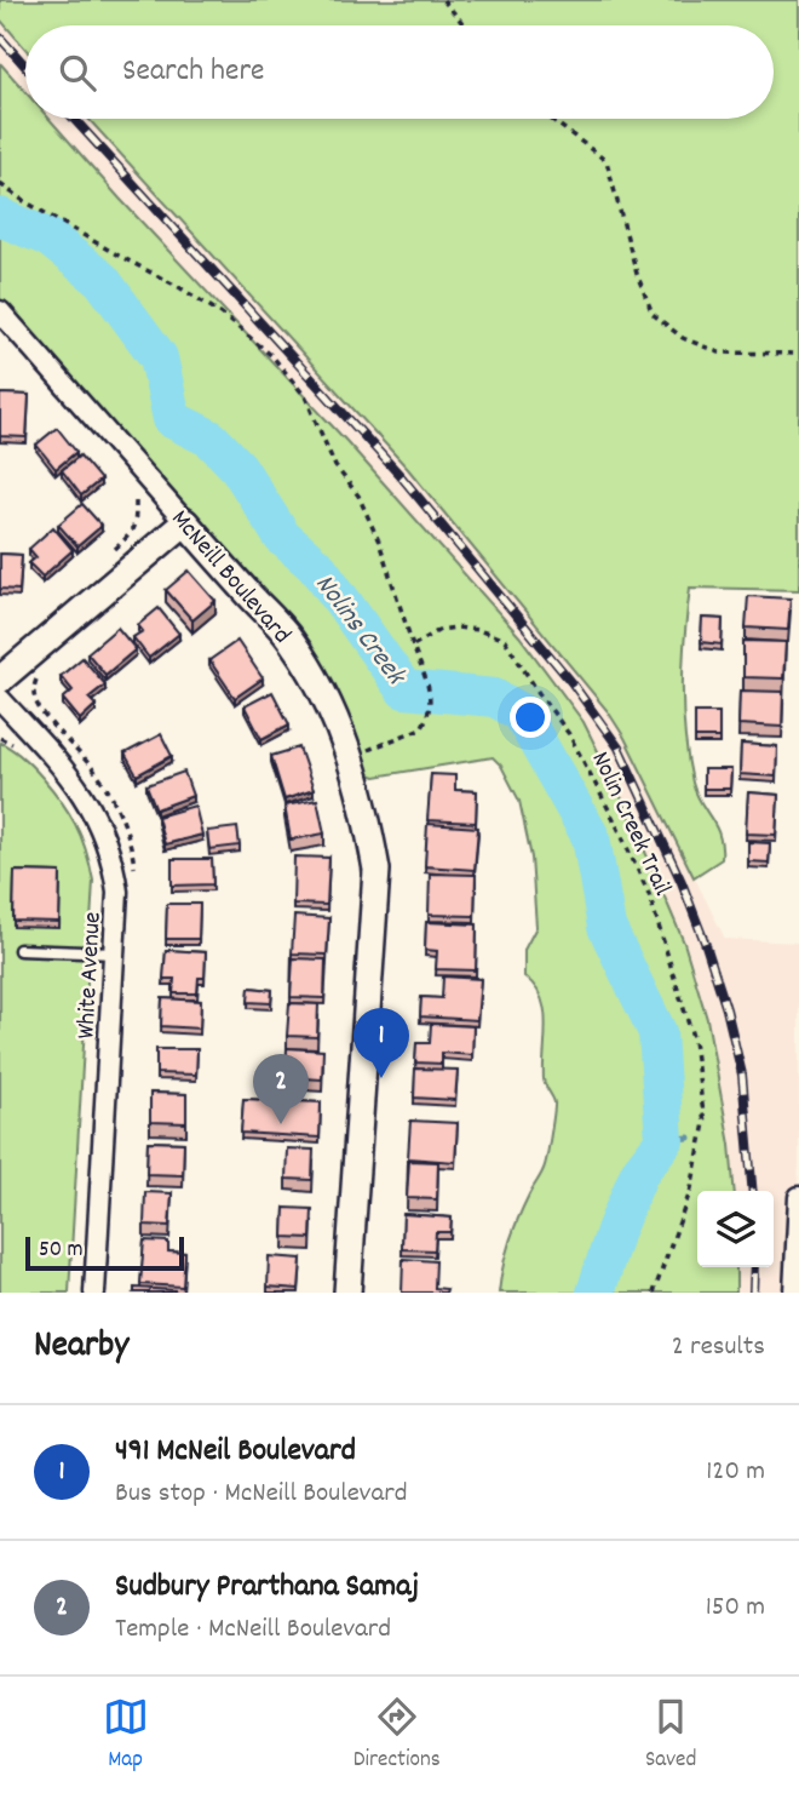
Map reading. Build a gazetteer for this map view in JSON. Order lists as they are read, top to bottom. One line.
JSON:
{"streets":{"street":["McNeill Boulevard","White Avenue"],"path":["Nolin Creek Trail"]},"water":["Nolins Creek"],"scale_bar":"50 m","page":{"search":"Search here","pins":["1","2"],"scale":"50 m","heading":["Nearby","2 results"],"list":[{"mark":"1","name":"491 McNeil Boulevard","note":"Bus stop · McNeill Boulevard","value":"120 m"},{"mark":"2","name":"Sudbury Prarthana Samaj","note":"Temple · McNeill Boulevard","value":"150 m"}],"nav":["Map","Directions","Saved"]}}
